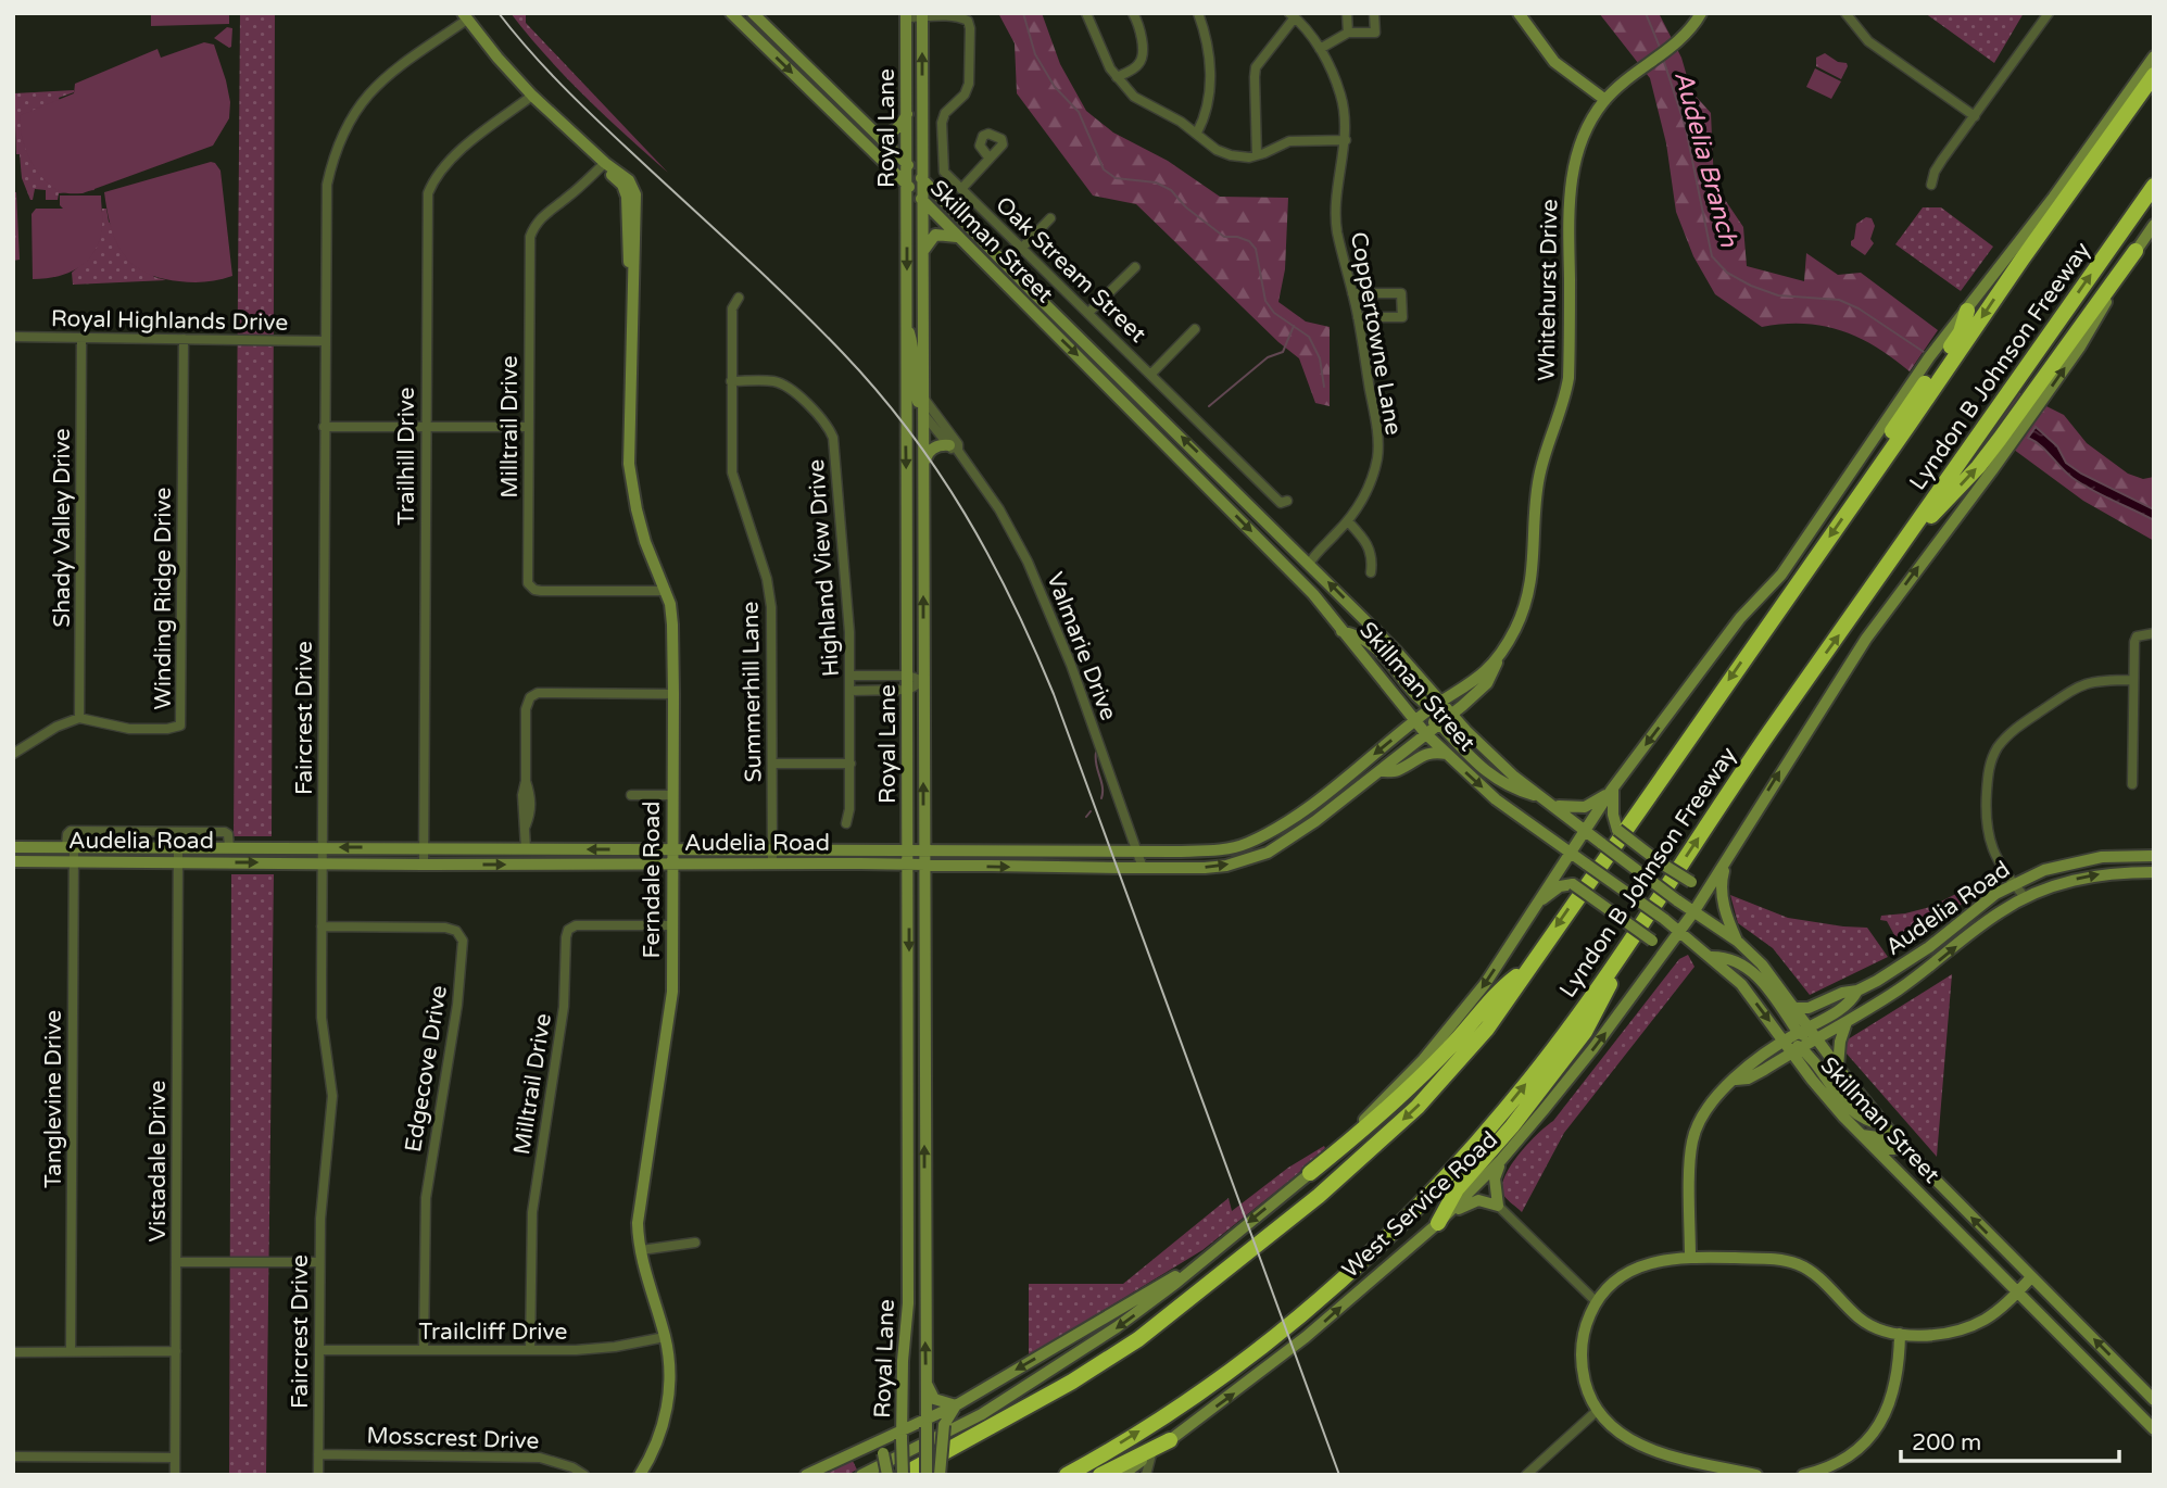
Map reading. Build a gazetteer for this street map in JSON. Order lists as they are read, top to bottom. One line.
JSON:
{"streets":{"highway":["Lyndon B Johnson Freeway"],"main road":["Royal Lane","Skillman Street","Whitehurst Drive","Audelia Road","Ferndale Road","West Service Road"],"street":["Oak Stream Street","Royal Highlands Drive","Coppertowne Lane","Milltrail Drive","Trailhill Drive","Shady Valley Drive","Highland View Drive","Winding Ridge Drive","Valmarie Drive","Summerhill Lane","Faircrest Drive","Edgecove Drive","Tanglevine Drive","Vistadale Drive","Trailcliff Drive","Mosscrest Drive"]},"crossings":[["Royal Lane","Skillman Street"],["Royal Lane","Oak Stream Street"],["Royal Lane","Lyndon B Johnson Freeway"],["Royal Lane","Valmarie Drive"],["Royal Lane","Audelia Road"],["Skillman Street","Whitehurst Drive"],["Skillman Street","Coppertowne Lane"],["Skillman Street","Audelia Road"],["Skillman Street","West Service Road"],["Whitehurst Drive","Audelia Road"],["Royal Highlands Drive","Shady Valley Drive"],["Royal Highlands Drive","Winding Ridge Drive"],["Royal Highlands Drive","Faircrest Drive"],["Milltrail Drive","Ferndale Road"],["Milltrail Drive","Trailcliff Drive"],["Trailhill Drive","Audelia Road"],["Shady Valley Drive","Winding Ridge Drive"],["Highland View Drive","Summerhill Lane"],["Valmarie Drive","Audelia Road"],["Summerhill Lane","Audelia Road"],["Faircrest Drive","Audelia Road"],["Faircrest Drive","Edgecove Drive"],["Faircrest Drive","Trailcliff Drive"],["Faircrest Drive","Mosscrest Drive"],["Audelia Road","Ferndale Road"],["Audelia Road","Tanglevine Drive"],["Audelia Road","Vistadale Drive"],["Ferndale Road","Trailcliff Drive"],["Edgecove Drive","Trailcliff Drive"]],"one_way":["West Service Road"],"water":["Audelia Branch"],"scale_bar":"200 m"}
